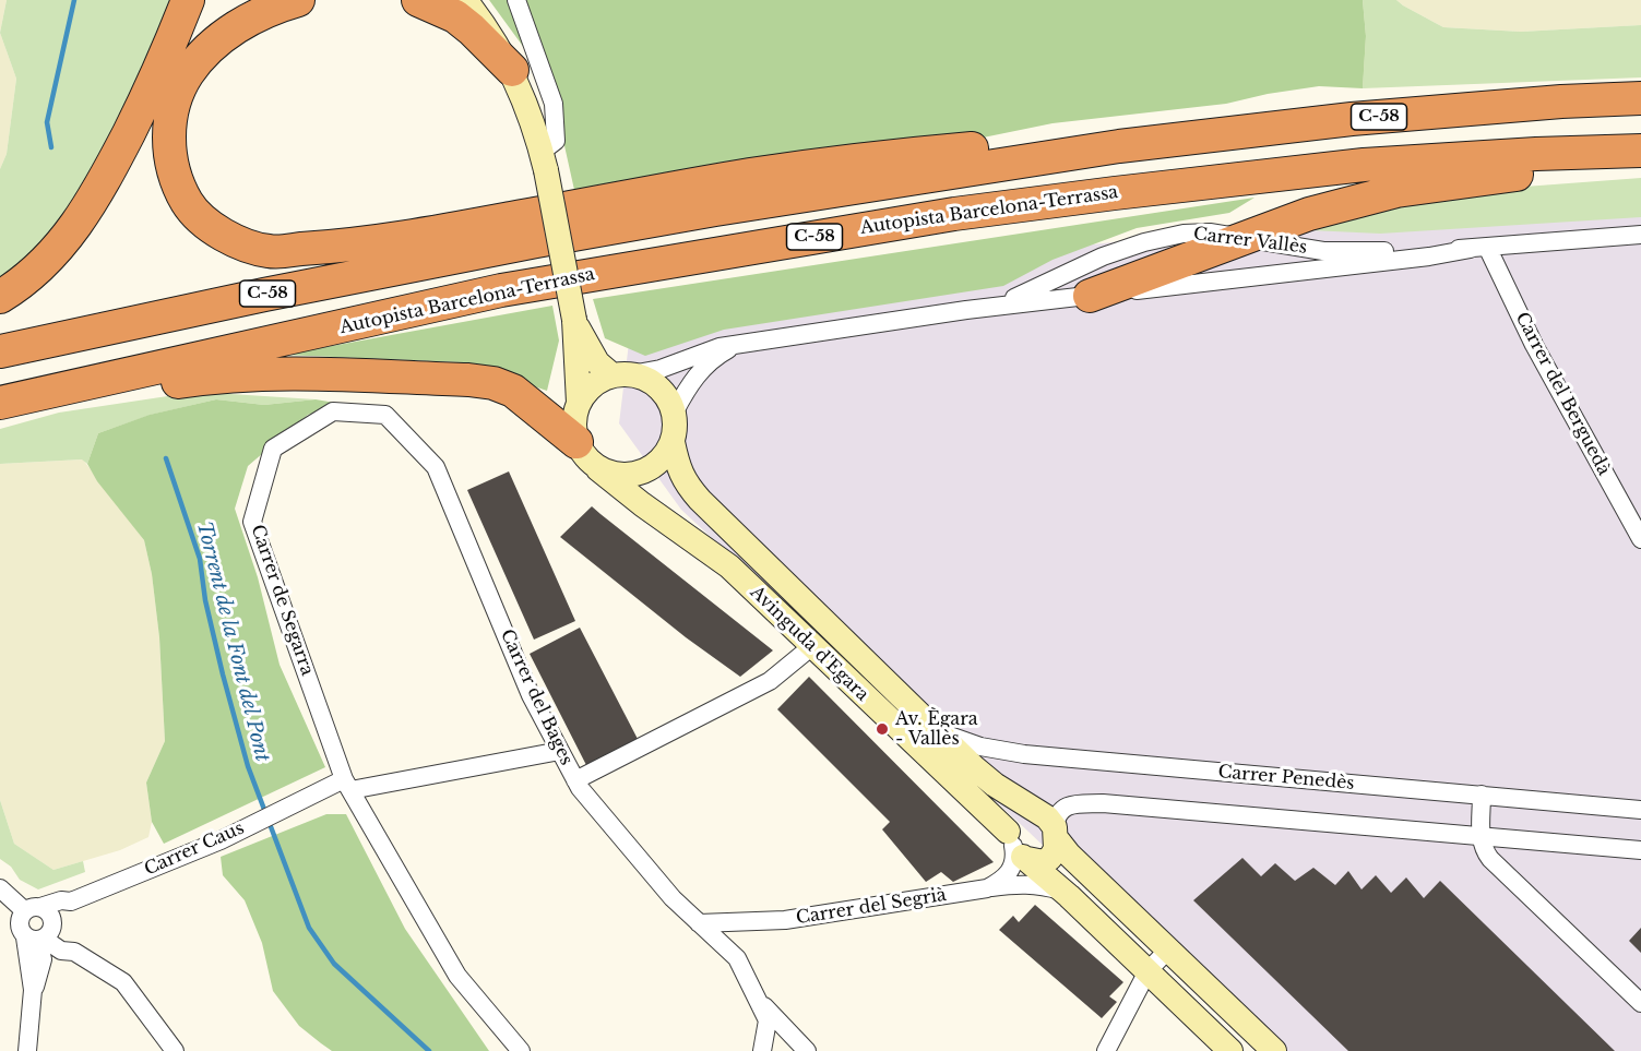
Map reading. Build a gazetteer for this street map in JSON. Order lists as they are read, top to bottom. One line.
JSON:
{"streets":{"highway":["C-58","Autopista Barcelona-Terrassa"],"street":["Carrer Vallès","Carrer del Berguedà","Carrer de Segarra","Avinguda d'Egara","Carrer del Bages","Carrer Penedès","Carrer Caus","Carrer del Segrià"]},"crossings":[["Carrer Vallès","Carrer del Berguedà"],["Carrer Vallès","Avinguda d'Egara"],["Carrer de Segarra","Carrer del Bages"],["Carrer de Segarra","Carrer Caus"],["Avinguda d'Egara","Carrer Penedès"],["Avinguda d'Egara","Carrer del Segrià"],["Carrer del Bages","Carrer del Segrià"]],"water":["Torrent de la Font del Pont"],"places":["Av. Ègara - Vallès"]}
